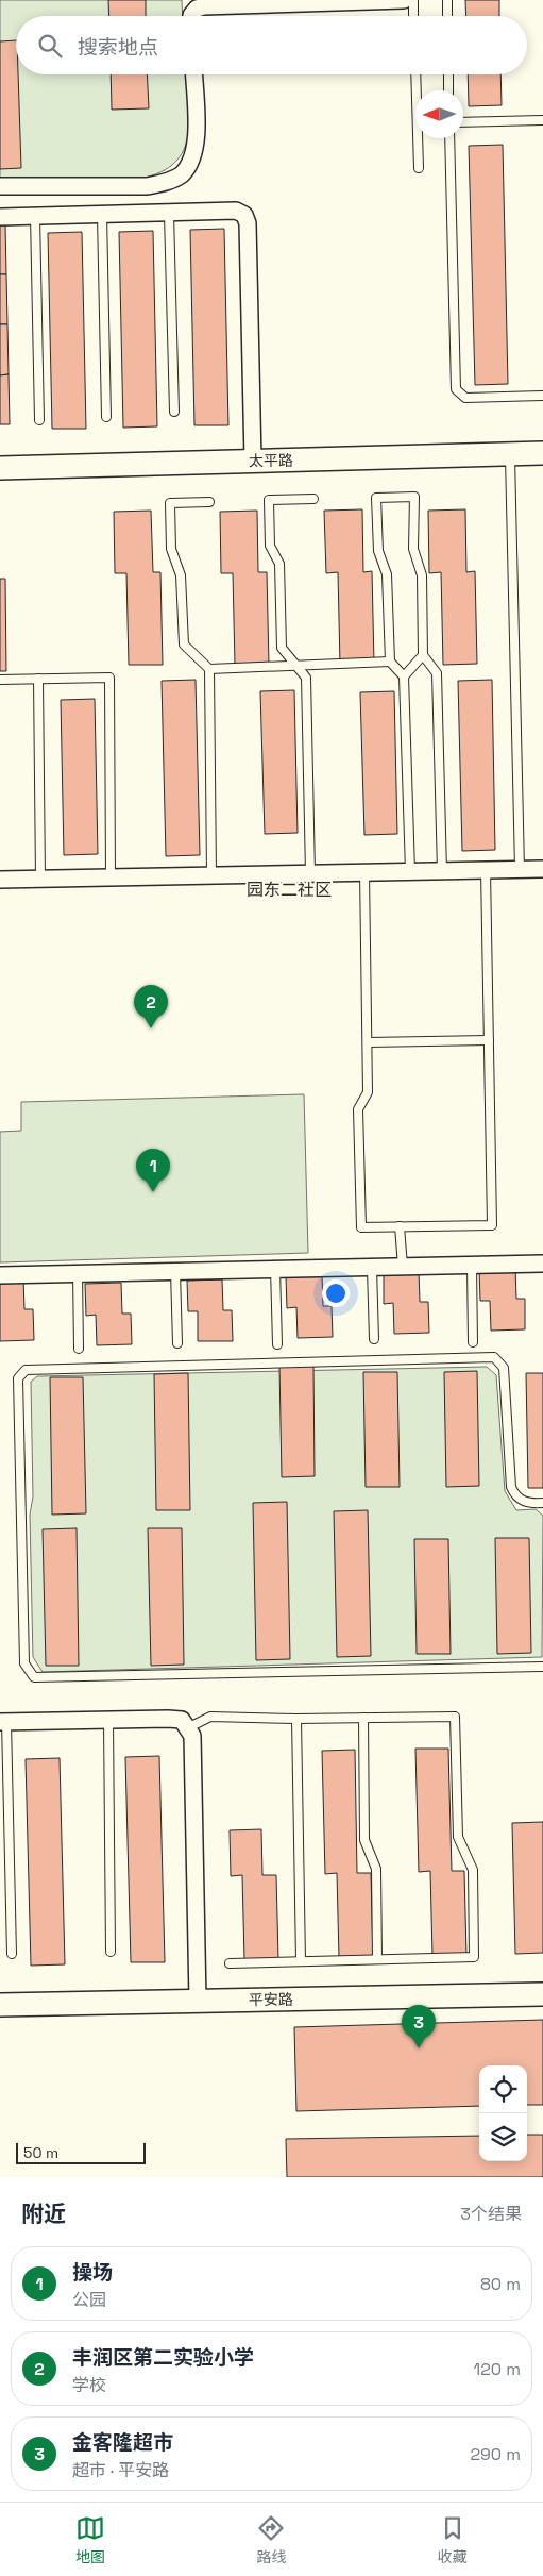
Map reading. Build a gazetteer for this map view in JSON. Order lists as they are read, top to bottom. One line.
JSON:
{"streets":{"street":["太平路","平安路"]},"districts":["园东二社区"],"scale_bar":"50 m","north":"left","page":{"search":"搜索地点","pins":["2","1","3"],"scale":"50 m","heading":["附近","3个结果"],"list":[{"mark":"1","name":"操场","note":"公园","value":"80 m"},{"mark":"2","name":"丰润区第二实验小学","note":"学校","value":"120 m"},{"mark":"3","name":"金客隆超市","note":"超市 · 平安路","value":"290 m"}],"nav":["地图","路线","收藏"]}}
